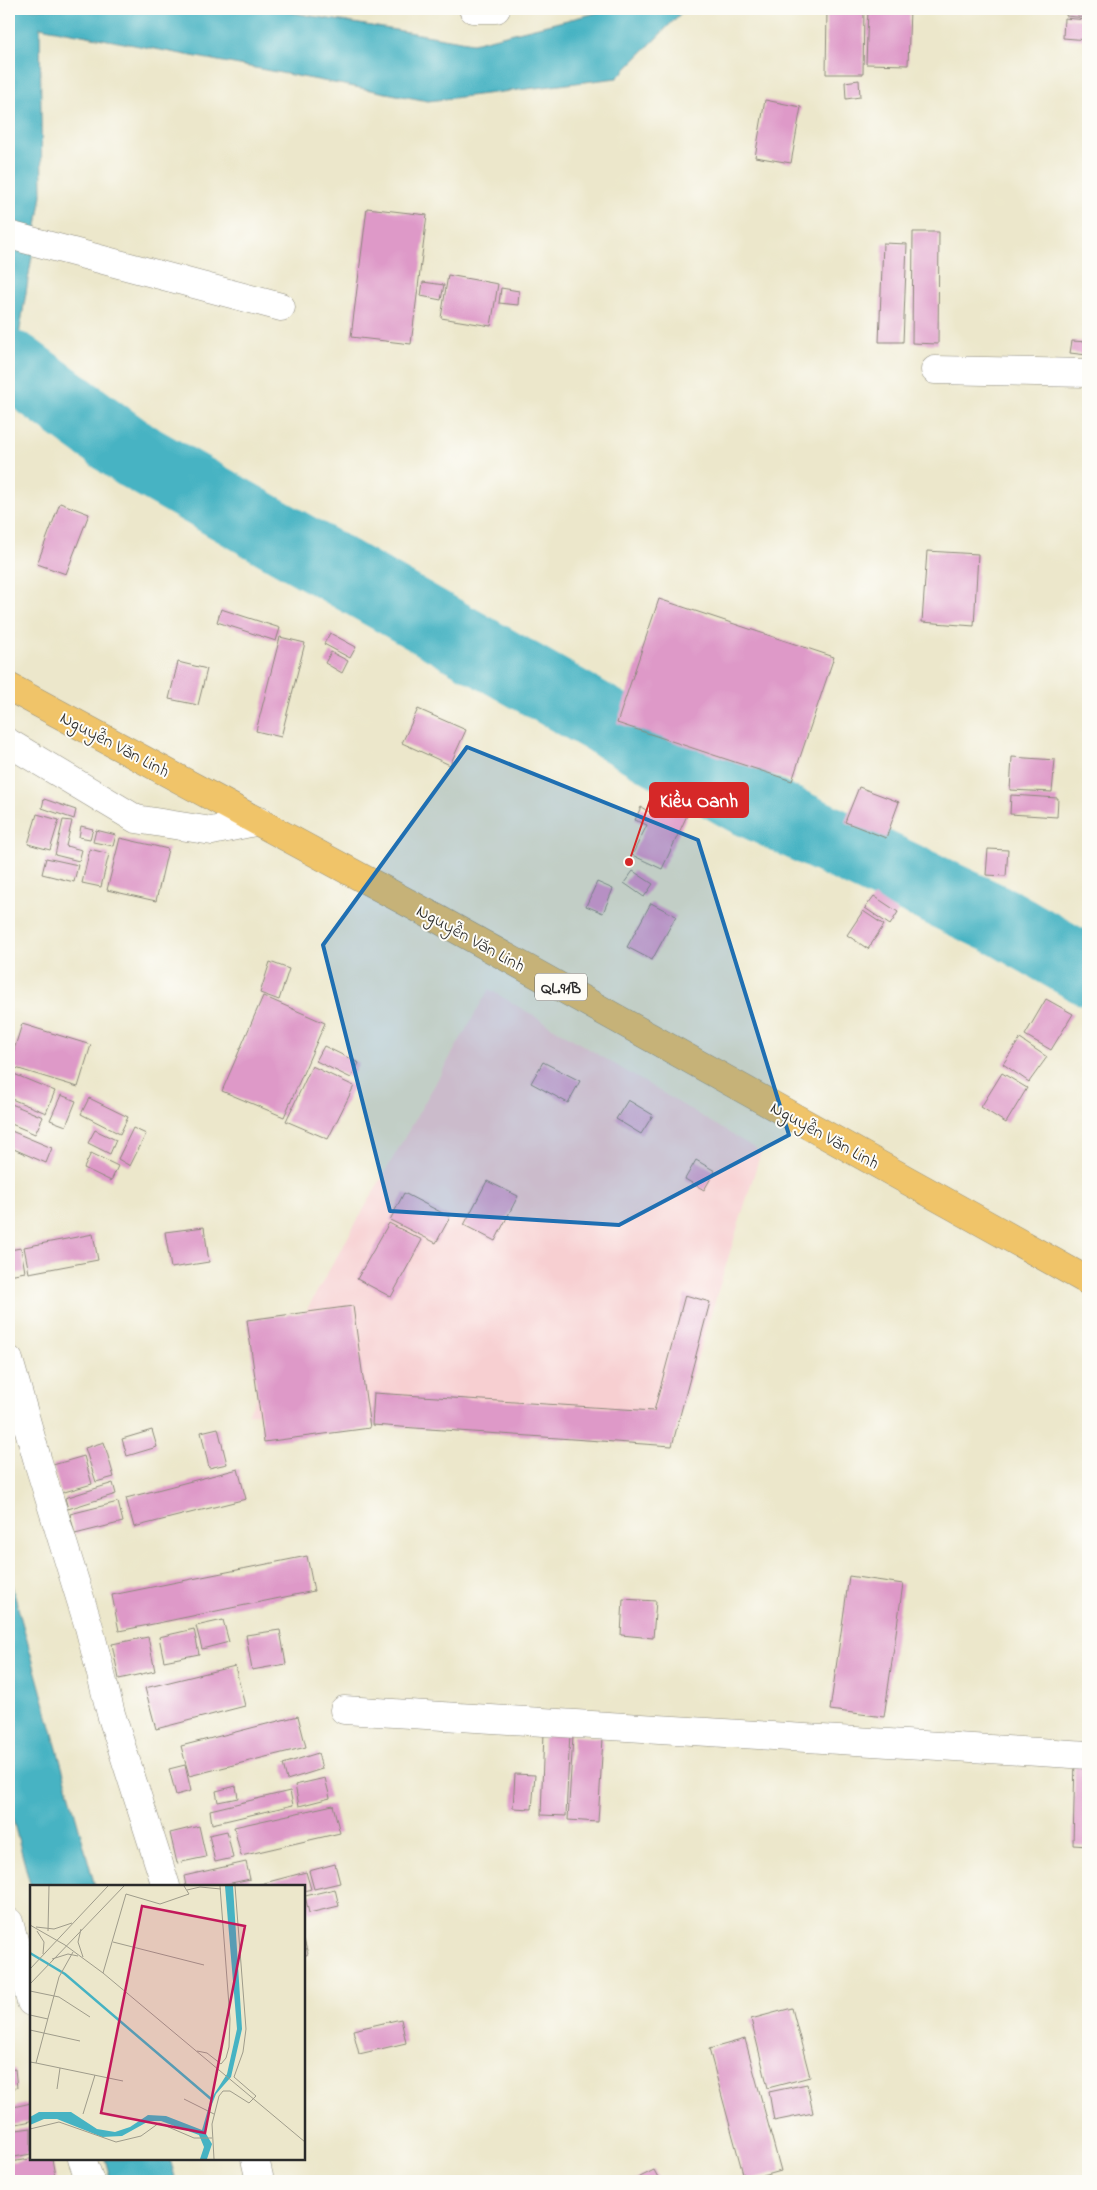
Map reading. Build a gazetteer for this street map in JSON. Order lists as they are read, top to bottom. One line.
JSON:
{"streets":{"highway":["Nguyễn Văn Linh","QL.91B"]},"places":["Kiều Oanh"]}
